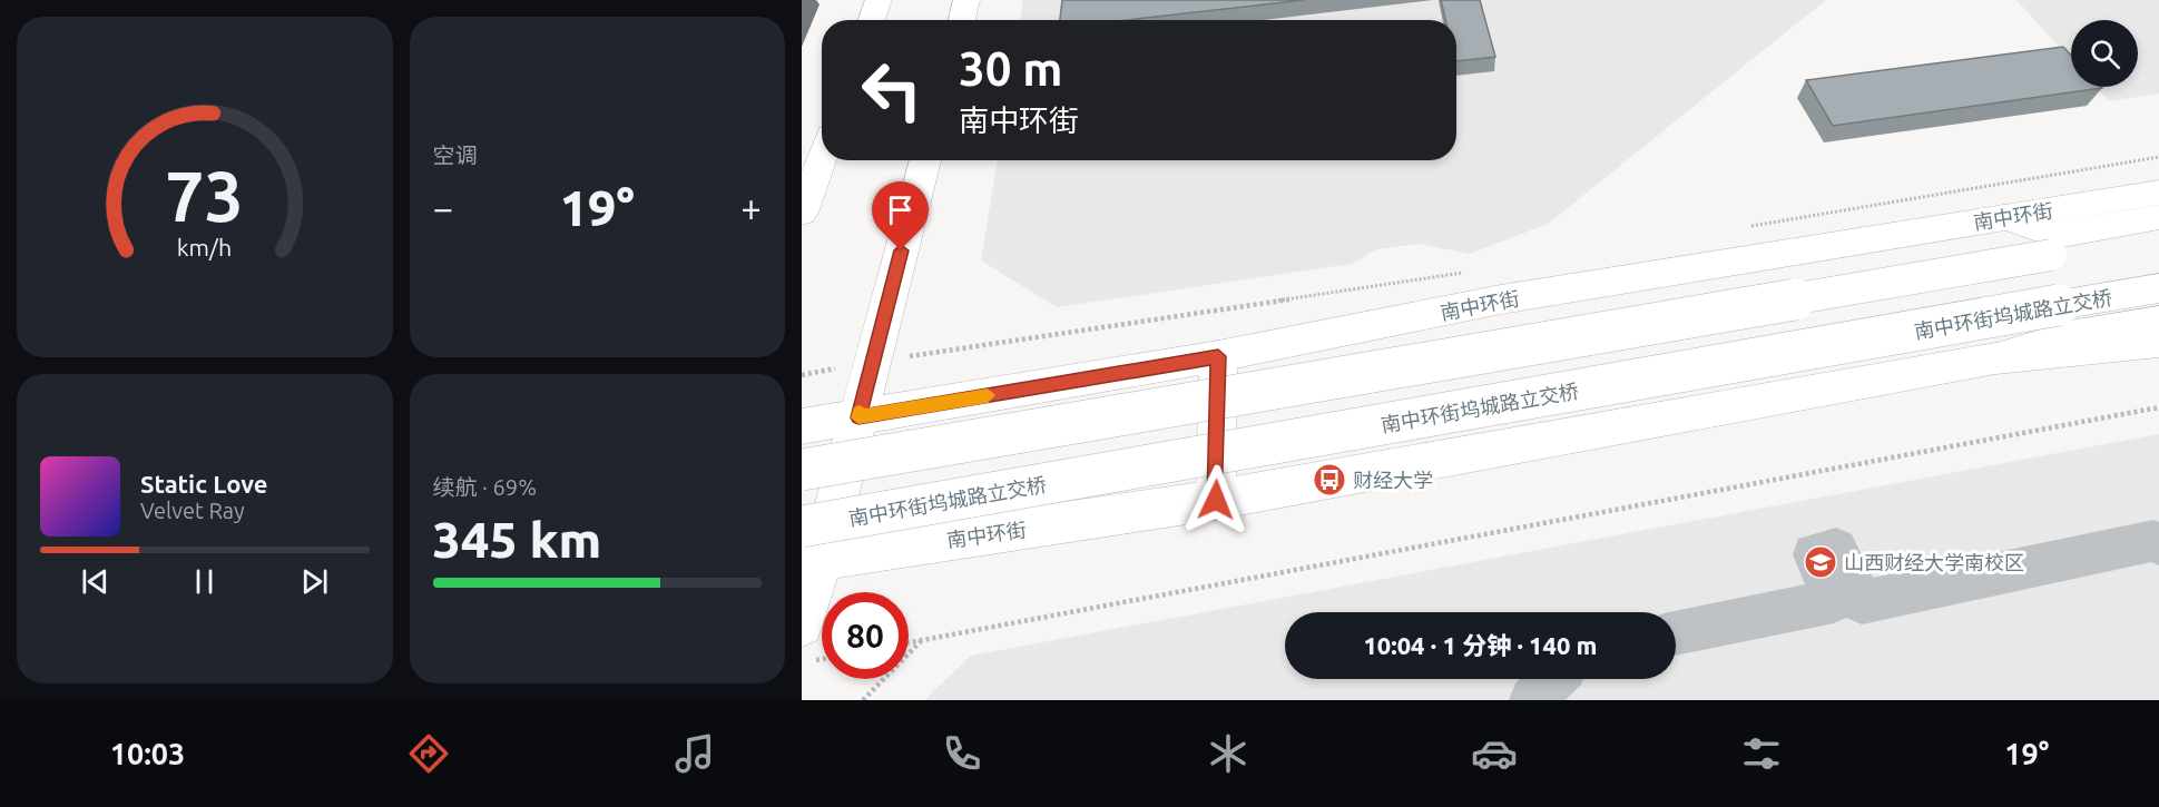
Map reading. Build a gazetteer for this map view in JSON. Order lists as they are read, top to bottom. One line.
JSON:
{"streets":{"main road":["南中环街","南中环街坞城路立交桥"]},"crossings":[["南中环街","南中环街坞城路立交桥"]],"places":{"bus stop":["财经大学"],"school or university":["山西财经大学南校区"]},"page":{"tile":["空调",["续航 · 69%","345 km"]],"turn":["30 m","南中环街"],"heat":["−","19°","+"],"song":["Static Love","Velvet Ray"],"limit":"80","trip":"10:04 · 1 分钟 · 140 m","tabs":["10:03","19°"],"gauge":["73","km/h"]}}
